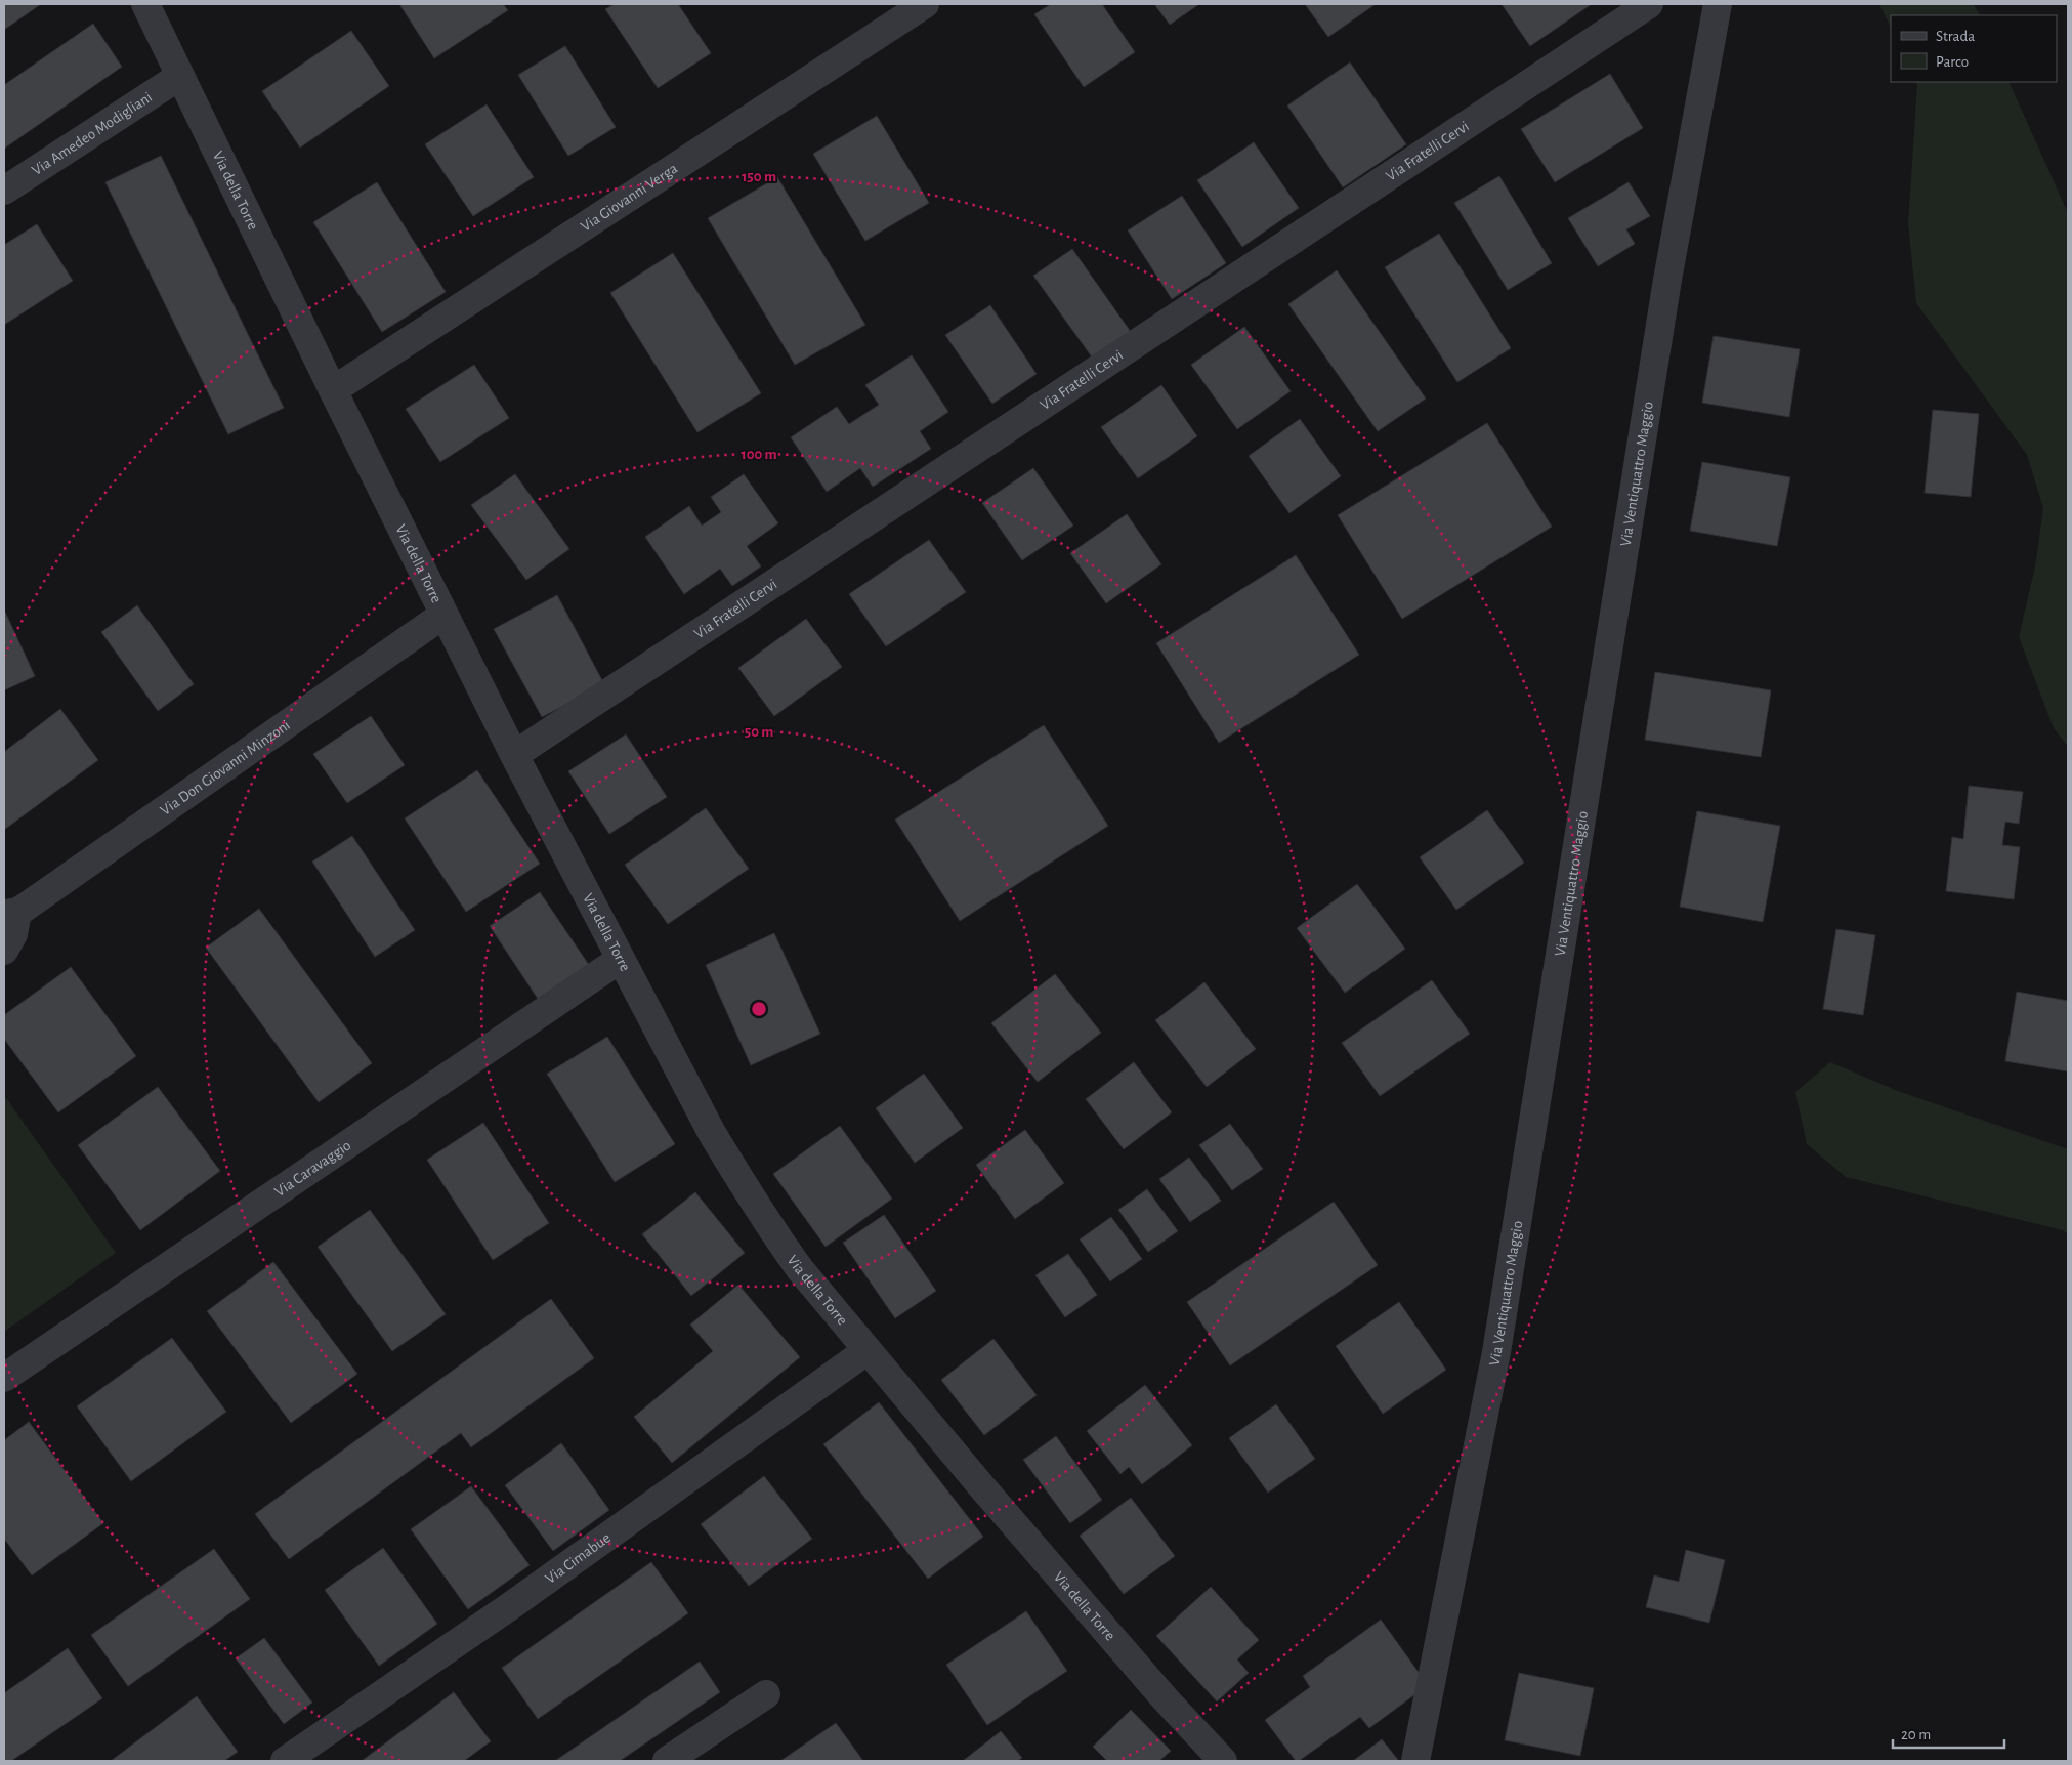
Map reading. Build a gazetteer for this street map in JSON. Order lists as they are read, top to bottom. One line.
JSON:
{"streets":{"street":["Via Amedeo Modigliani","Via Fratelli Cervi","Via della Torre","Via Giovanni Verga","Via Ventiquattro Maggio","Via Don Giovanni Minzoni","Via Caravaggio","Via Cimabue"]},"crossings":[["Via Amedeo Modigliani","Via della Torre"],["Via Fratelli Cervi","Via della Torre"],["Via della Torre","Via Giovanni Verga"],["Via della Torre","Via Don Giovanni Minzoni"],["Via della Torre","Via Caravaggio"],["Via della Torre","Via Cimabue"]],"legend":["Strada","Parco"],"scale_bar":"20 m","rings":["150 m","100 m","50 m"]}
